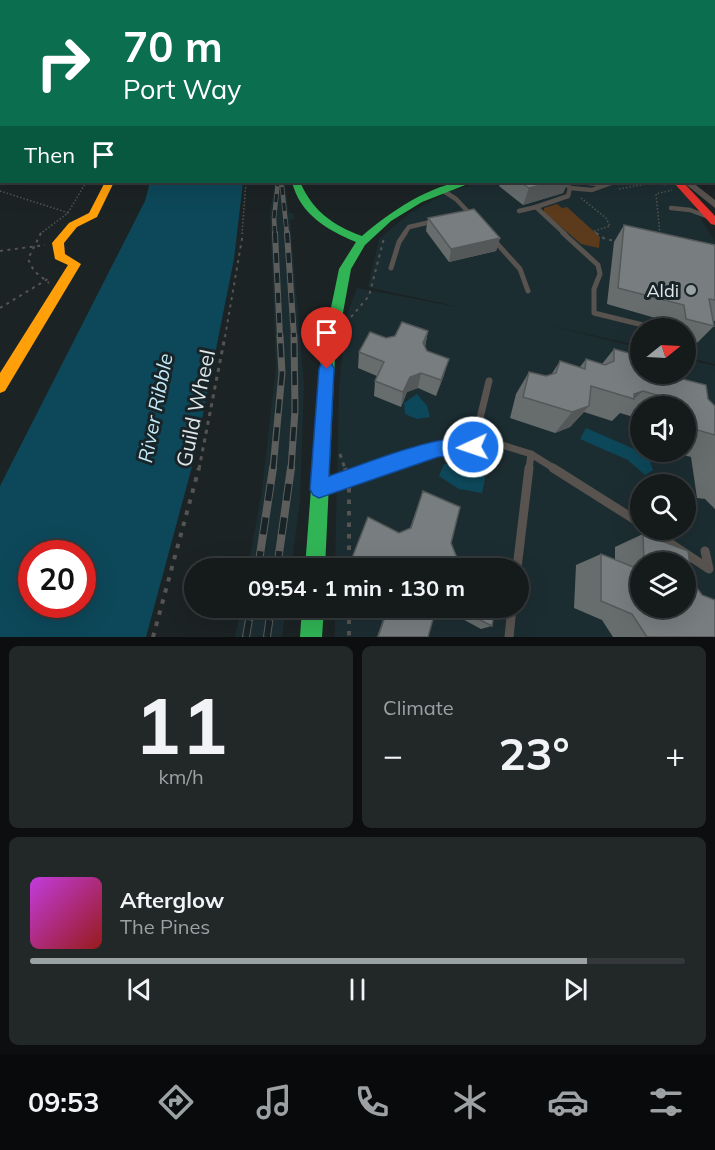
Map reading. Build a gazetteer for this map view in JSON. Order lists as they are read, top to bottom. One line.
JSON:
{"streets":{"path":["Guild Wheel"]},"water":["River Ribble"],"places":["Aldi"],"north":"right","page":{"turn":["70 m","Port Way"],"then":"Then","limit":"20","trip":"09:54 · 1 min · 130 m","tile":[["11","km/h"],"Climate"],"heat":["−","23°","+"],"song":["Afterglow","The Pines"],"tabs":"09:53"}}
